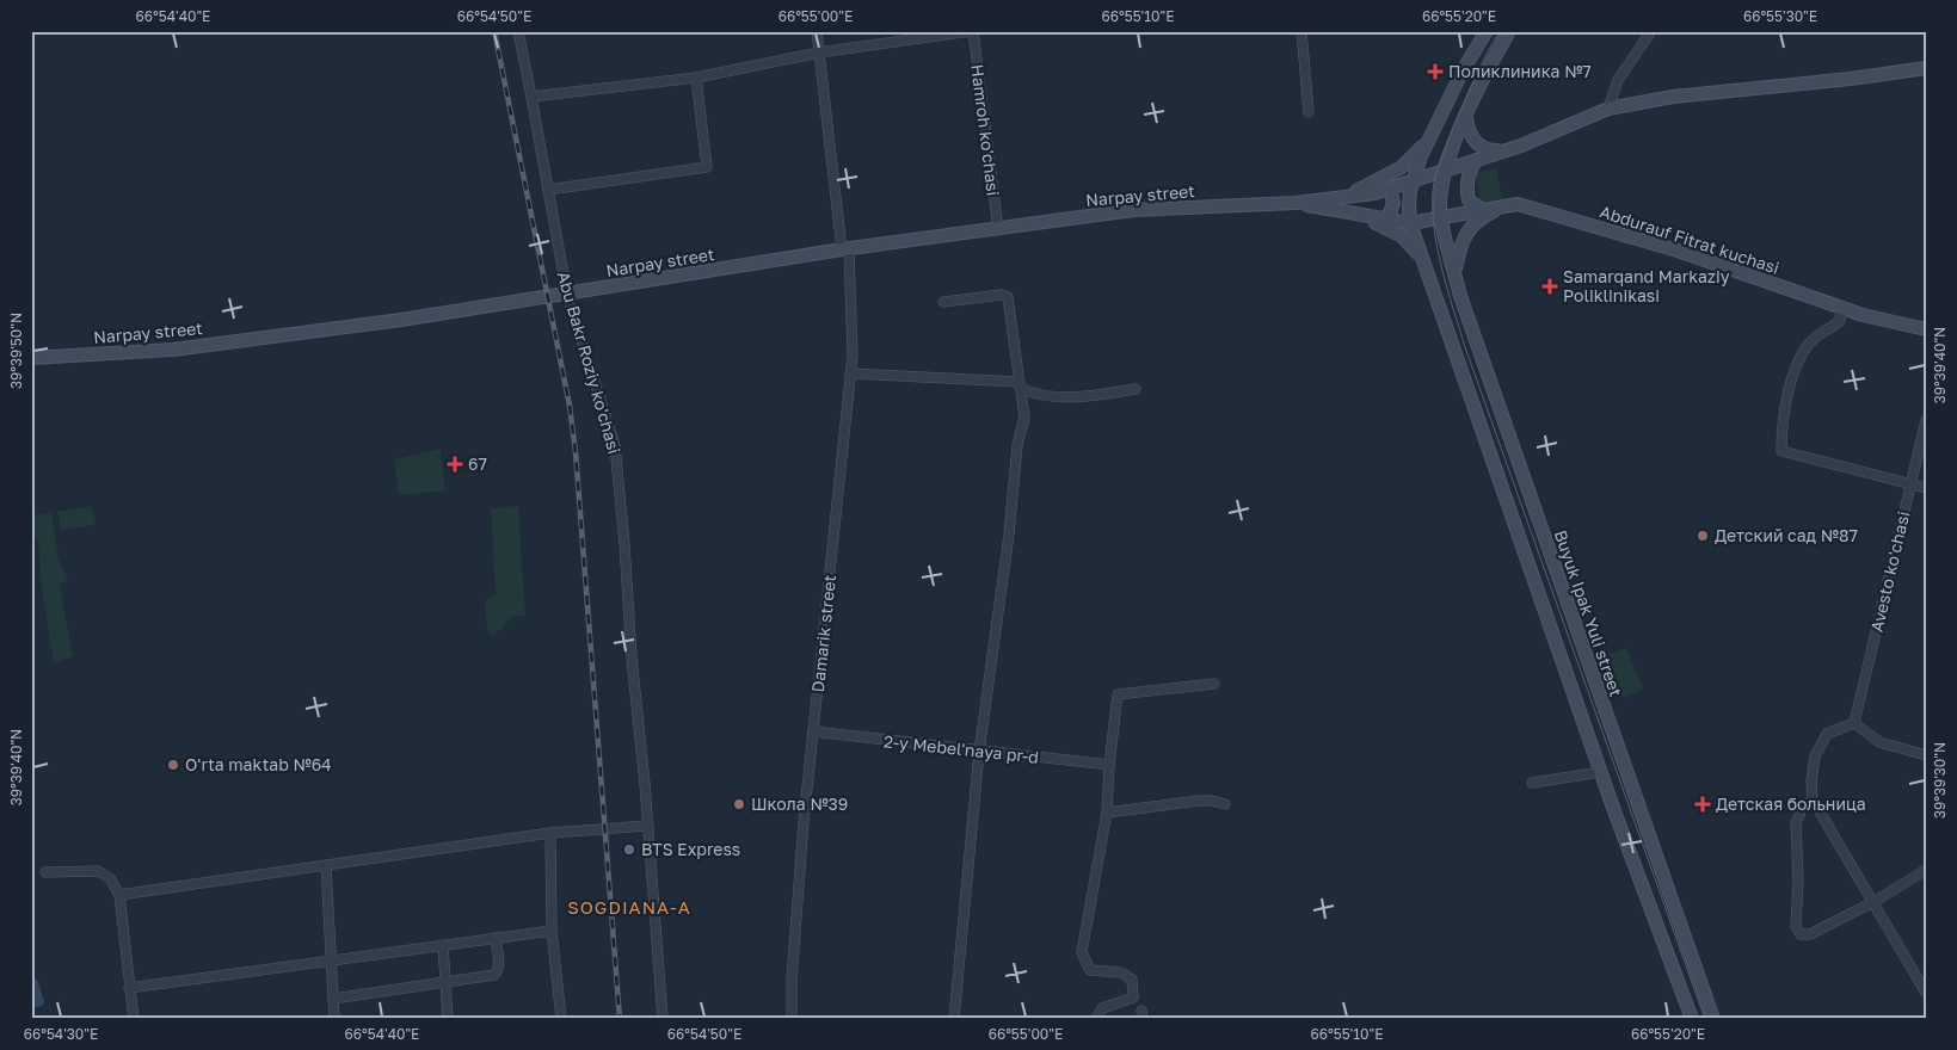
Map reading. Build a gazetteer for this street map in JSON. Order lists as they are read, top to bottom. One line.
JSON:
{"streets":{"main road":["Narpay street","Abdurauf Fitrat kuchasi","Buyuk Ipak Yuli street"],"street":["Hamroh ko'chasi","Abu Bakr Roziy ko'chasi","Avesto ko'chasi","Damarik street","2-y Mebel'naya pr-d"]},"crossings":[["Hamroh ko'chasi","Narpay street"],["Narpay street","Abdurauf Fitrat kuchasi"],["Narpay street","Abu Bakr Roziy ko'chasi"],["Narpay street","Buyuk Ipak Yuli street"],["Narpay street","Damarik street"],["Abdurauf Fitrat kuchasi","Buyuk Ipak Yuli street"],["Damarik street","2-y Mebel'naya pr-d"]],"districts":["SOGDIANA-А"],"places":{"health":["Поликлиника №7","Samarqand Markaziy Poliklinikasi","67","Детская больница"],"other":["Детский сад №87","O'rta maktab №64","Школа №39","BTS Express"]},"coordinates":["66°54'40\"E","66°54'50\"E","66°55'00\"E","66°55'10\"E","66°55'20\"E","66°55'30\"E","39°39'50\"N","39°39'40\"N","39°39'30\"N","66°54'30\"E"]}
